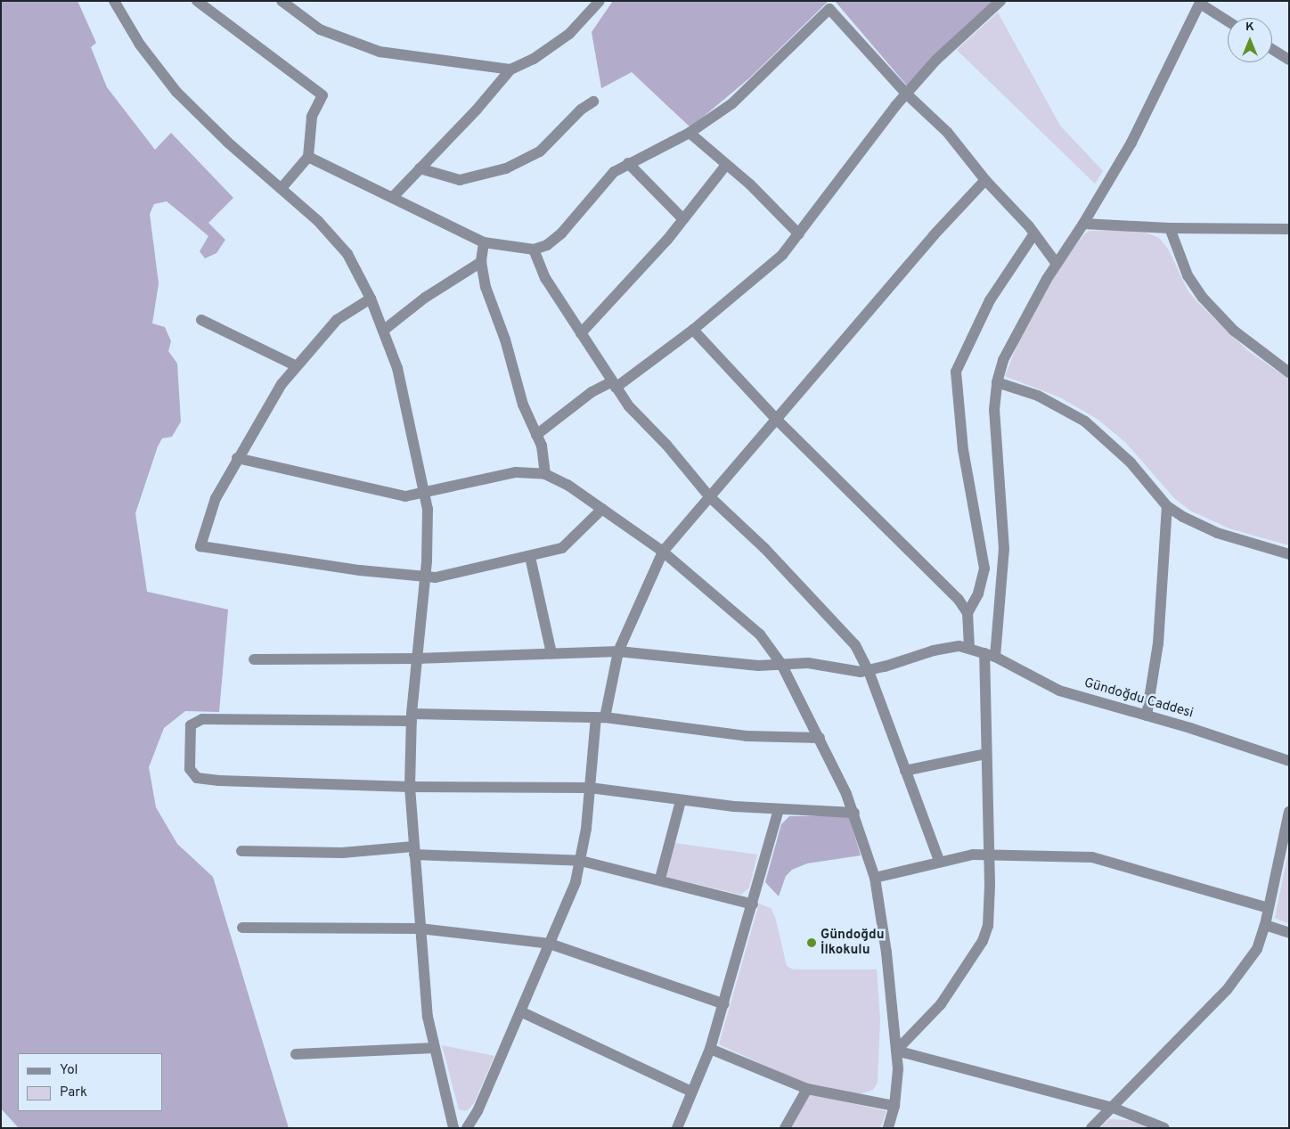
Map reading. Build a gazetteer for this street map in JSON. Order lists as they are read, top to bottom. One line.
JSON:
{"streets":{"street":["Gündoğdu Caddesi"]},"places":["Gündoğdu İlkokulu"],"legend":["Yol","Park"],"north":"top"}
